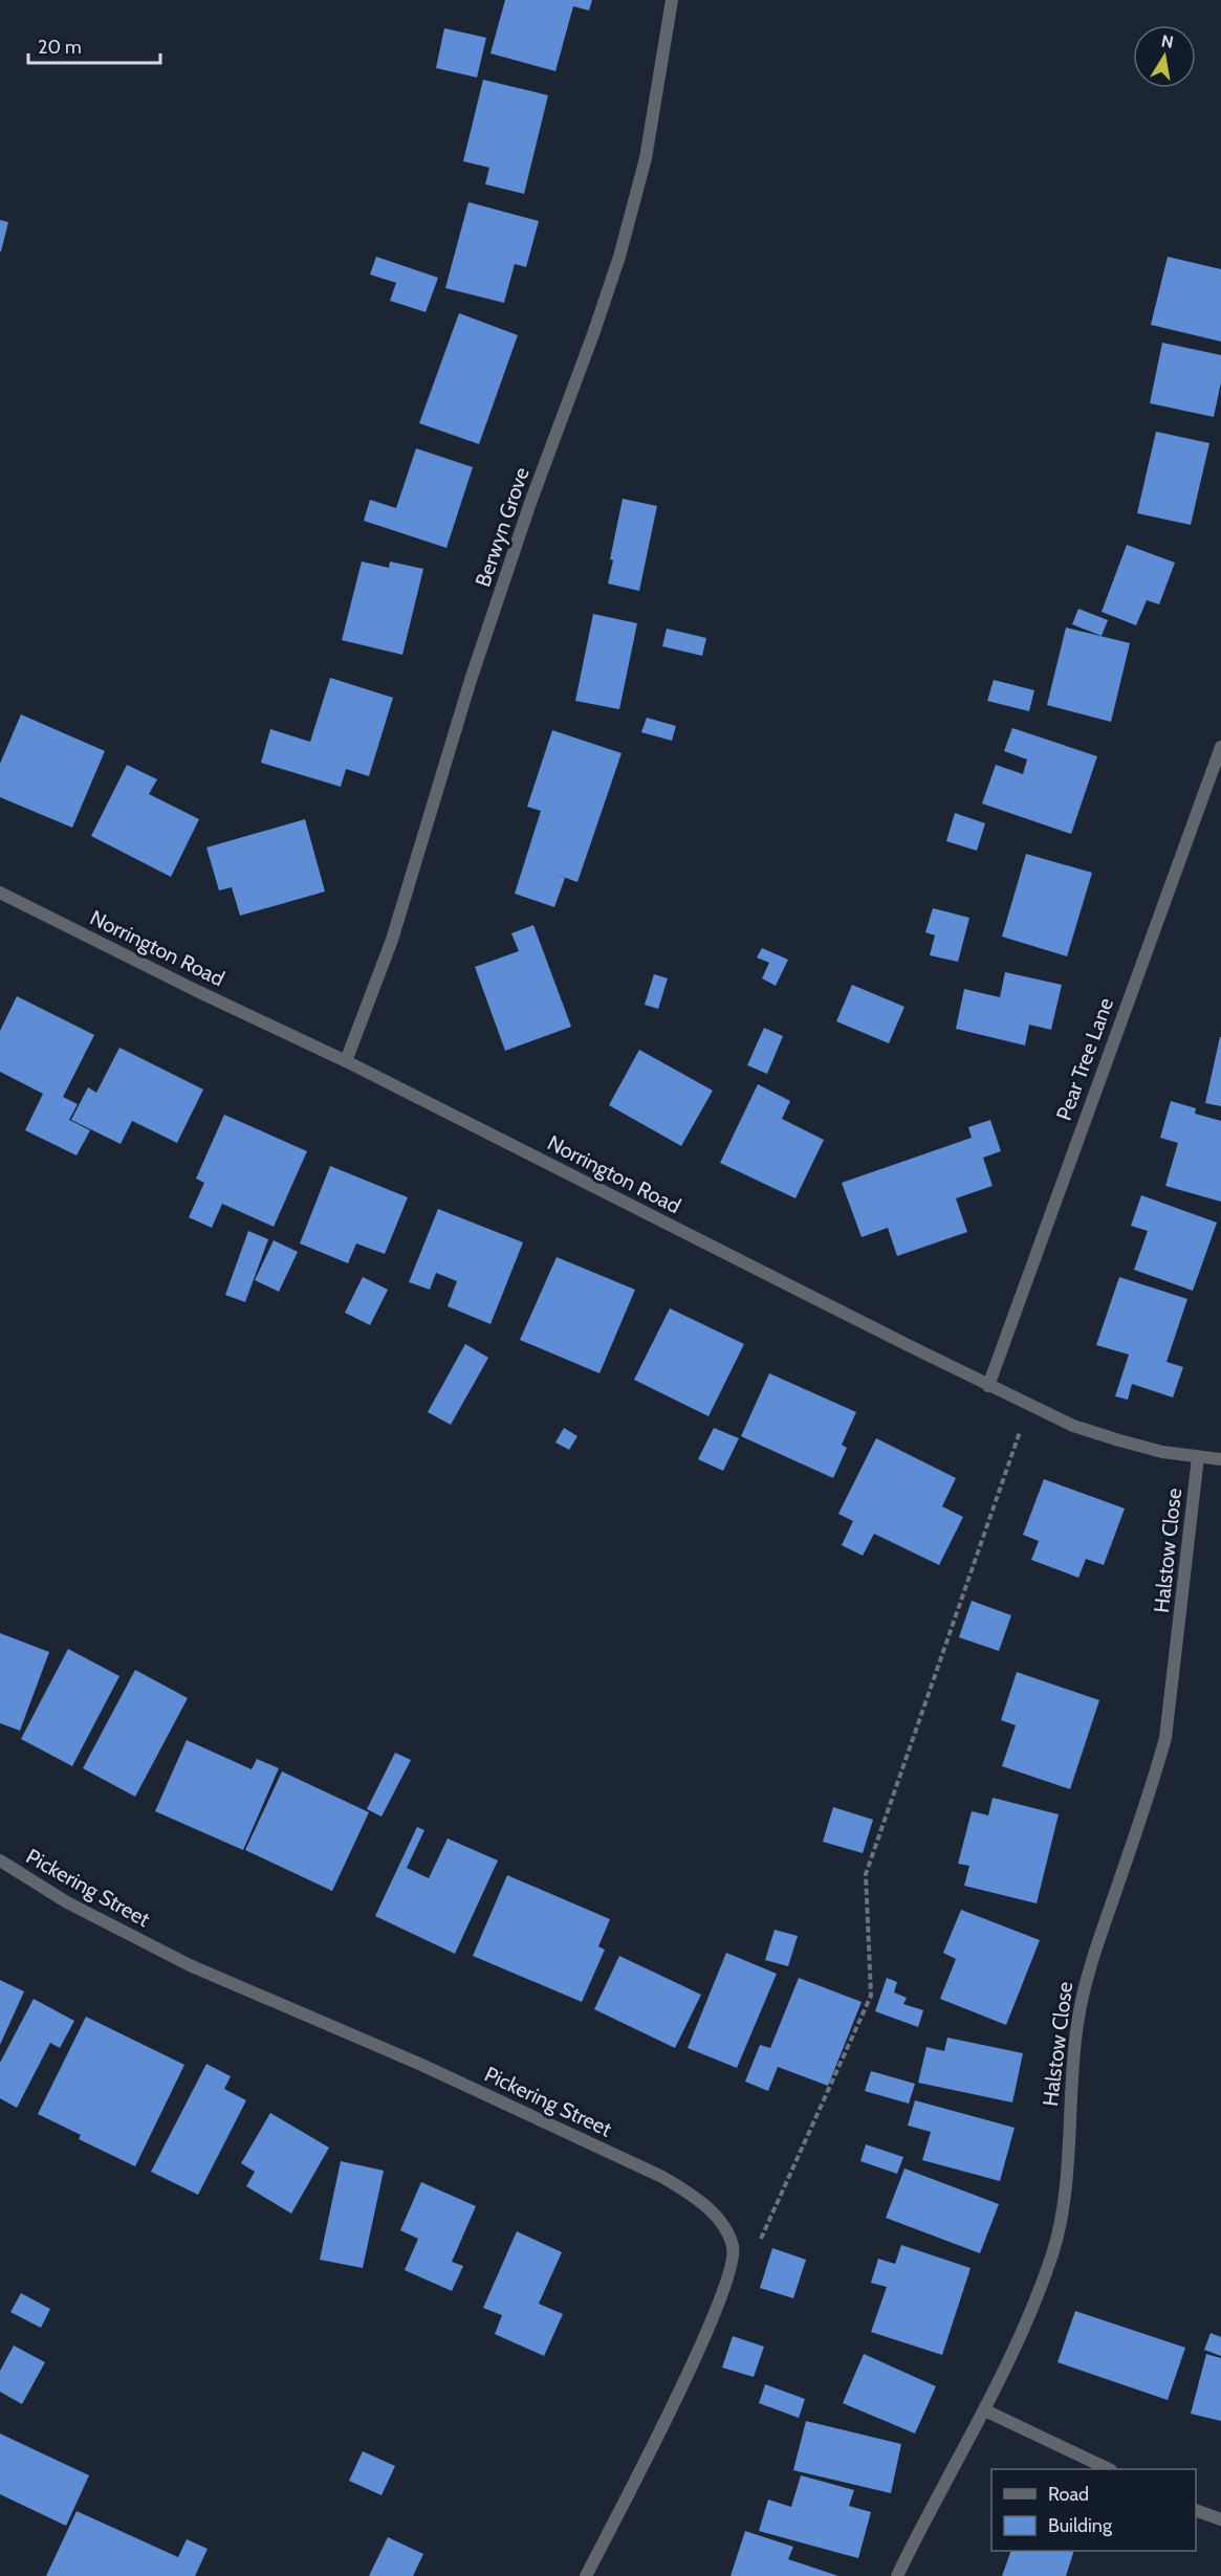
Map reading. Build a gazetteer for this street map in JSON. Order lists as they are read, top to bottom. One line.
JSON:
{"streets":{"street":["Berwyn Grove","Norrington Road","Pear Tree Lane","Halstow Close","Pickering Street"]},"crossings":[["Berwyn Grove","Norrington Road"],["Norrington Road","Pear Tree Lane"],["Norrington Road","Halstow Close"]],"legend":["Road","Building"],"scale_bar":"20 m","north":"top"}
